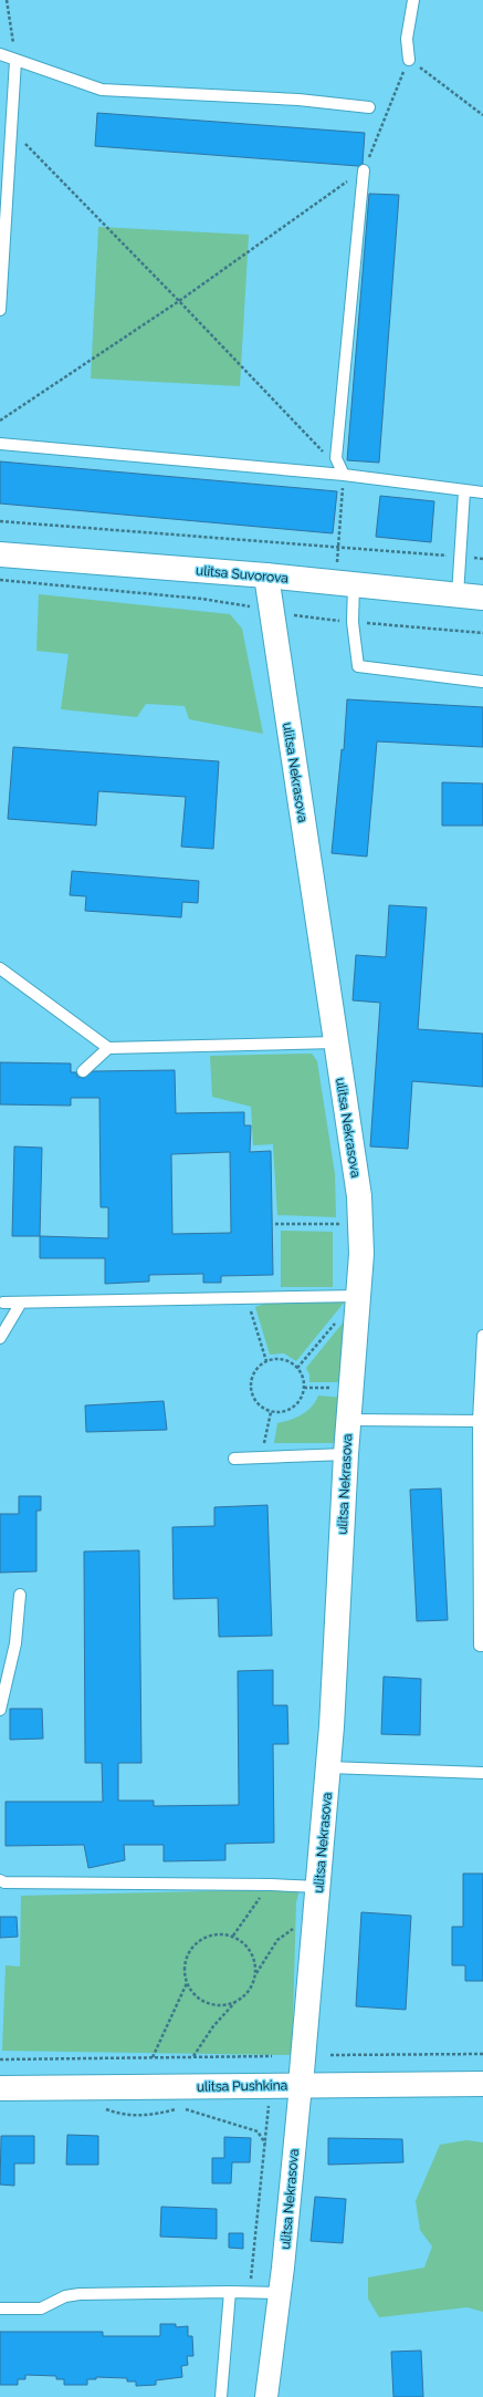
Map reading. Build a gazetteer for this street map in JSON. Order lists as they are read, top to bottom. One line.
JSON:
{"streets":{"main road":["ulitsa Suvorova","ulitsa Nekrasova","ulitsa Pushkina"]},"crossings":[["ulitsa Suvorova","ulitsa Nekrasova"],["ulitsa Nekrasova","ulitsa Pushkina"]]}
